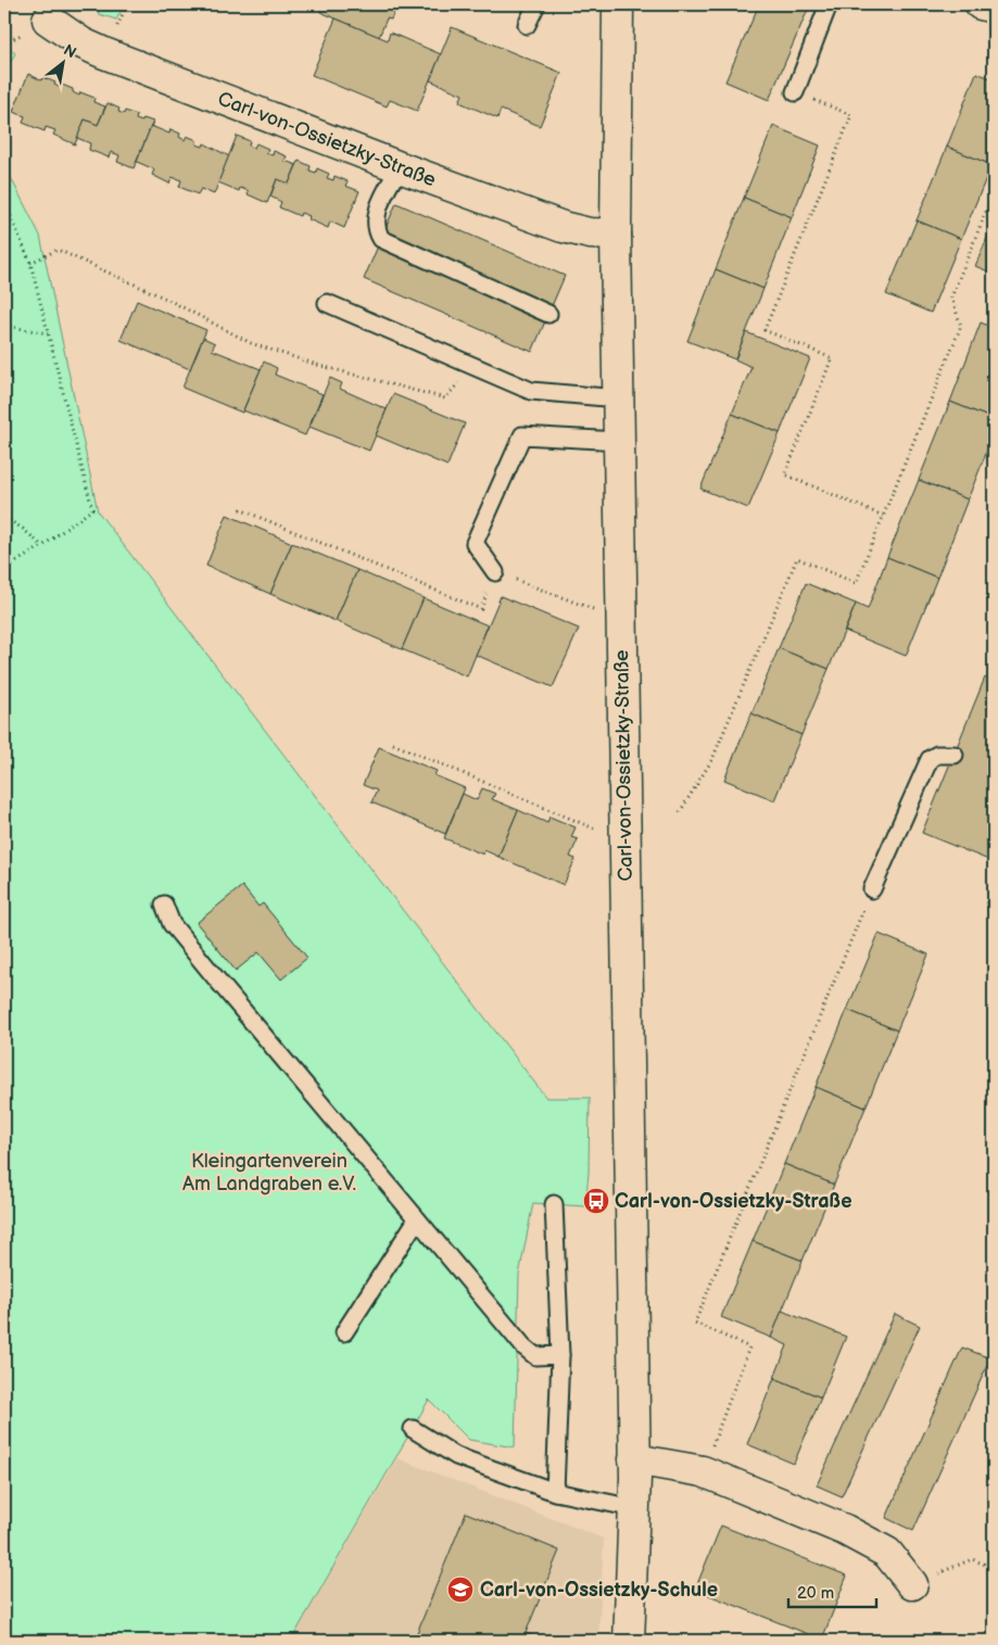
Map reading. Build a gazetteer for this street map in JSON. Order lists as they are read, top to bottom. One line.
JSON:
{"streets":{"street":["Carl-von-Ossietzky-Straße"]},"parks":["Kleingartenverein Am Landgraben e.V."],"places":{"bus stop":["Carl-von-Ossietzky-Straße"],"school or university":["Carl-von-Ossietzky-Schule"]},"scale_bar":"20 m","north":"top right"}
